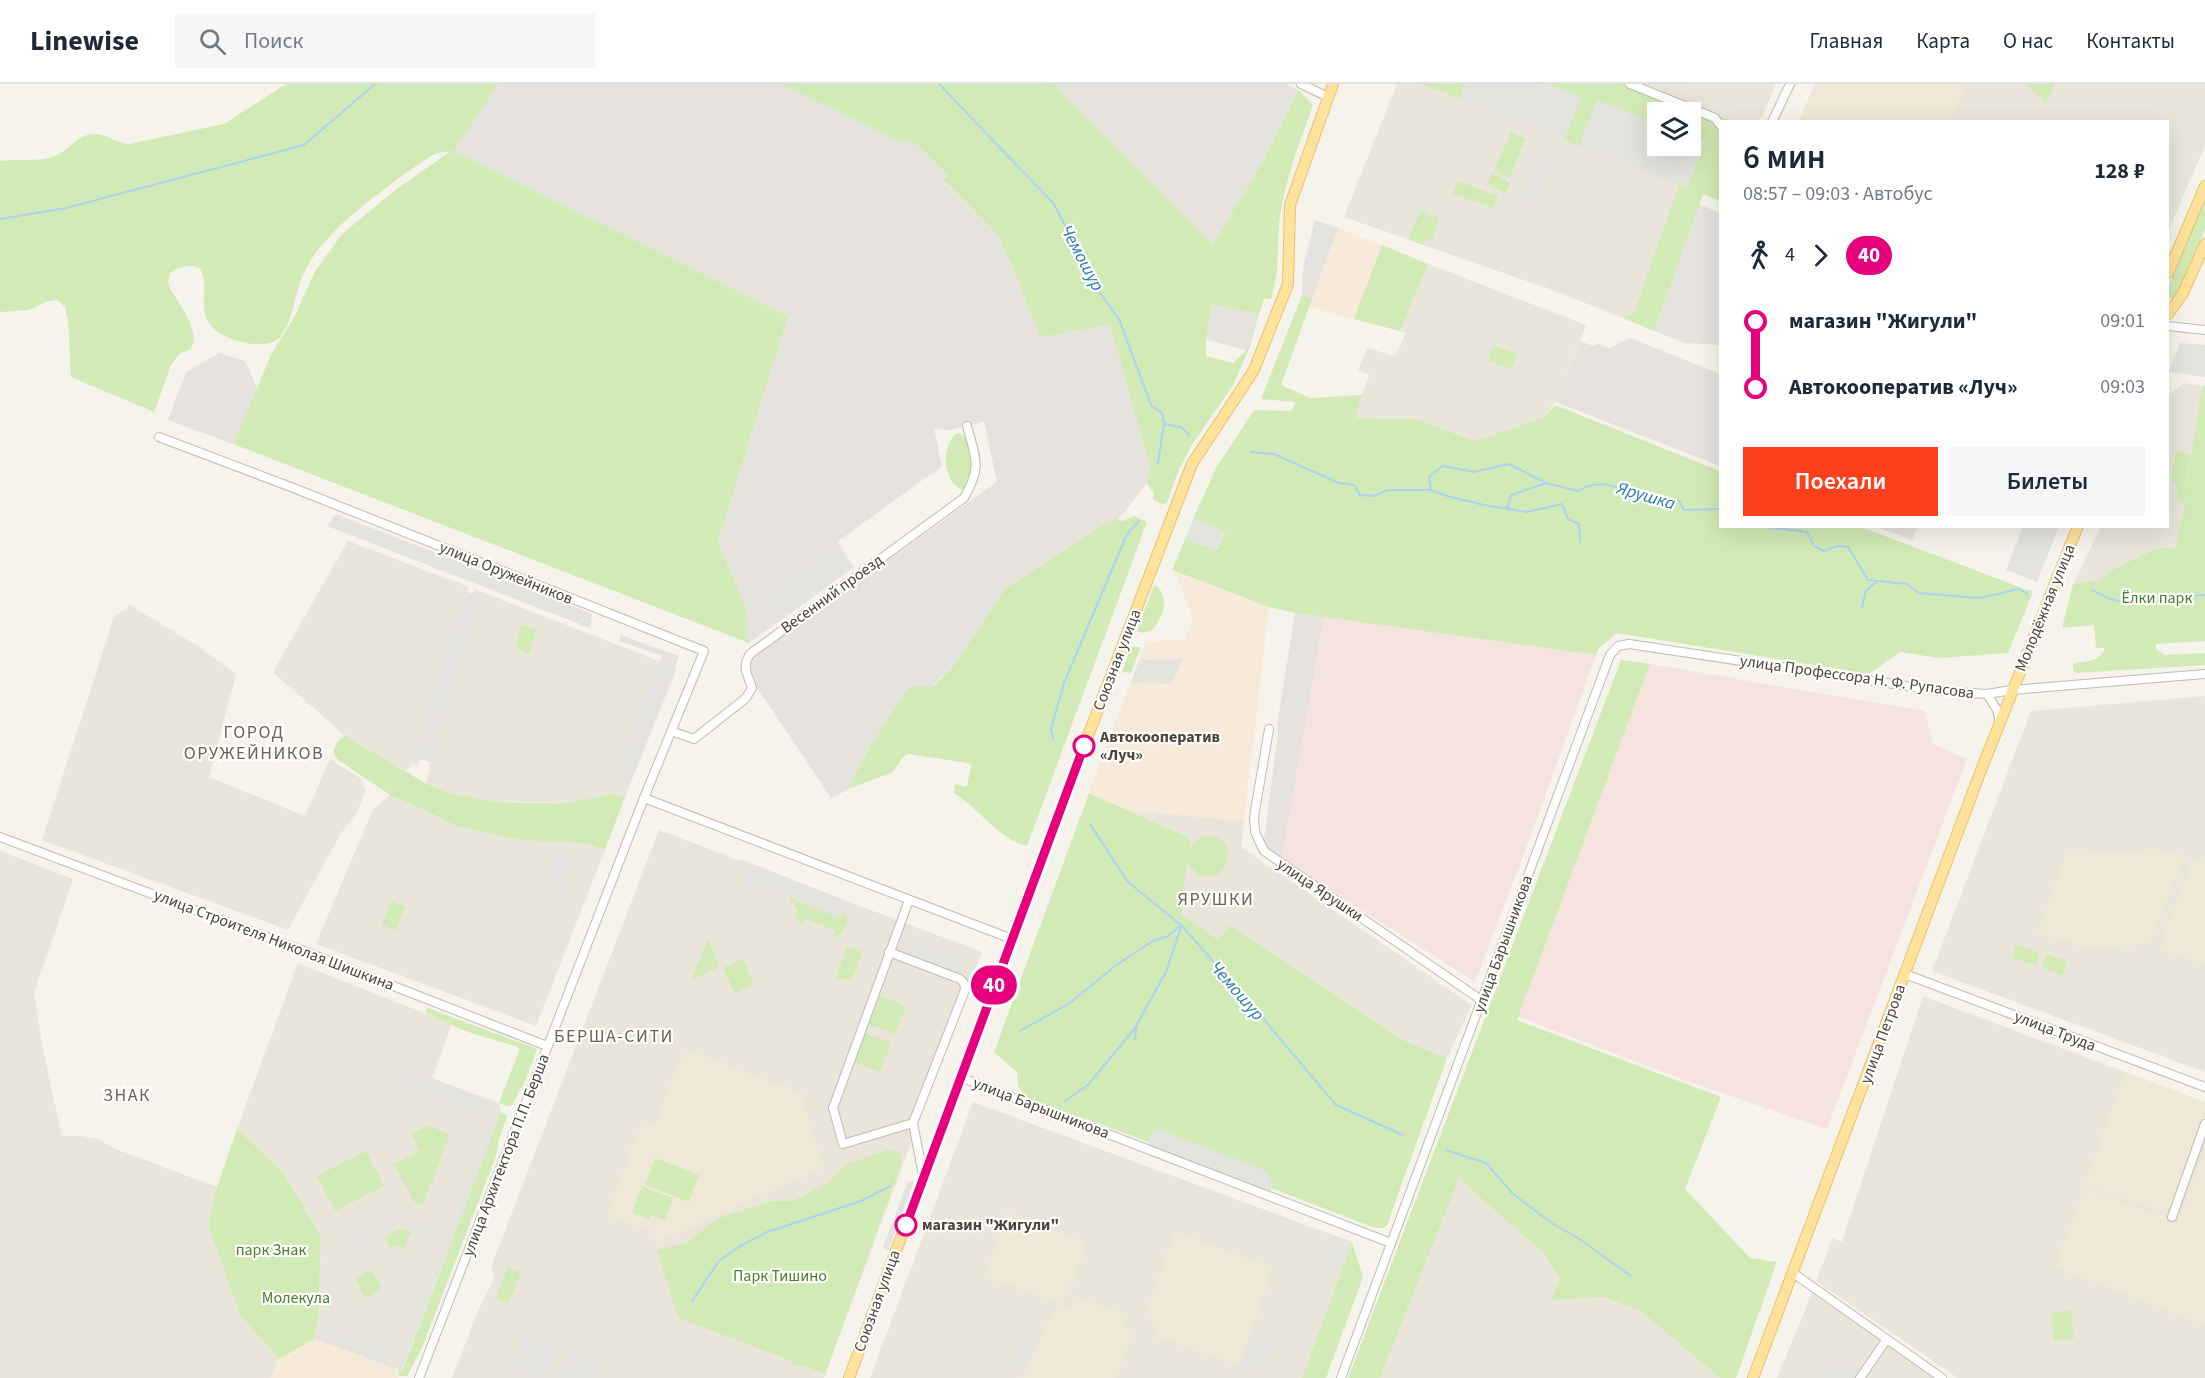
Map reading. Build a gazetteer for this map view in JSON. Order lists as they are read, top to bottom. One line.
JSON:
{"streets":{"main road":["Молодёжная улица","Союзная улица","улица Петрова"],"street":["улица Оружейников","Весенний проезд","улица Профессора Н. Ф. Рупасова","улица Ярушки","улица Строителя Николая Шишкина","улица Барышникова","улица Труда","улица Архитектора П.П. Берша"]},"crossings":[["улица Оружейников","Весенний проезд"],["улица Оружейников","улица Архитектора П.П. Берша"],["Молодёжная улица","улица Профессора Н. Ф. Рупасова"],["Молодёжная улица","улица Петрова"],["Союзная улица","улица Барышникова"],["улица Профессора Н. Ф. Рупасова","улица Барышникова"],["улица Профессора Н. Ф. Рупасова","улица Петрова"],["улица Ярушки","улица Барышникова"],["улица Строителя Николая Шишкина","улица Архитектора П.П. Берша"],["улица Труда","улица Петрова"]],"districts":["ГОРОД ОРУЖЕЙНИКОВ","ЯРУШКИ","БЕРША-СИТИ","ЗНАК"],"water":["Чемошур","Ярушка"],"parks":["Ёлки парк","парк Знак","Парк Тишино","Молекула"],"places":["Автокооператив «Луч»","магазин \"Жигули\""],"lines":["bus line 40"],"page":{"header":"Linewise","search":"Поиск","nav":["Главная","Карта","О нас","Контакты"],"on_map":"40","heading":["6 мин","08:57 – 09:03 · Автобус","128 ₽"],"legs":["4","40"],"list":[{"name":"магазин \"Жигули\"","value":"09:01"},{"name":"Автокооператив «Луч»","value":"09:03"}],"buttons":["Поехали","Билеты"]}}
